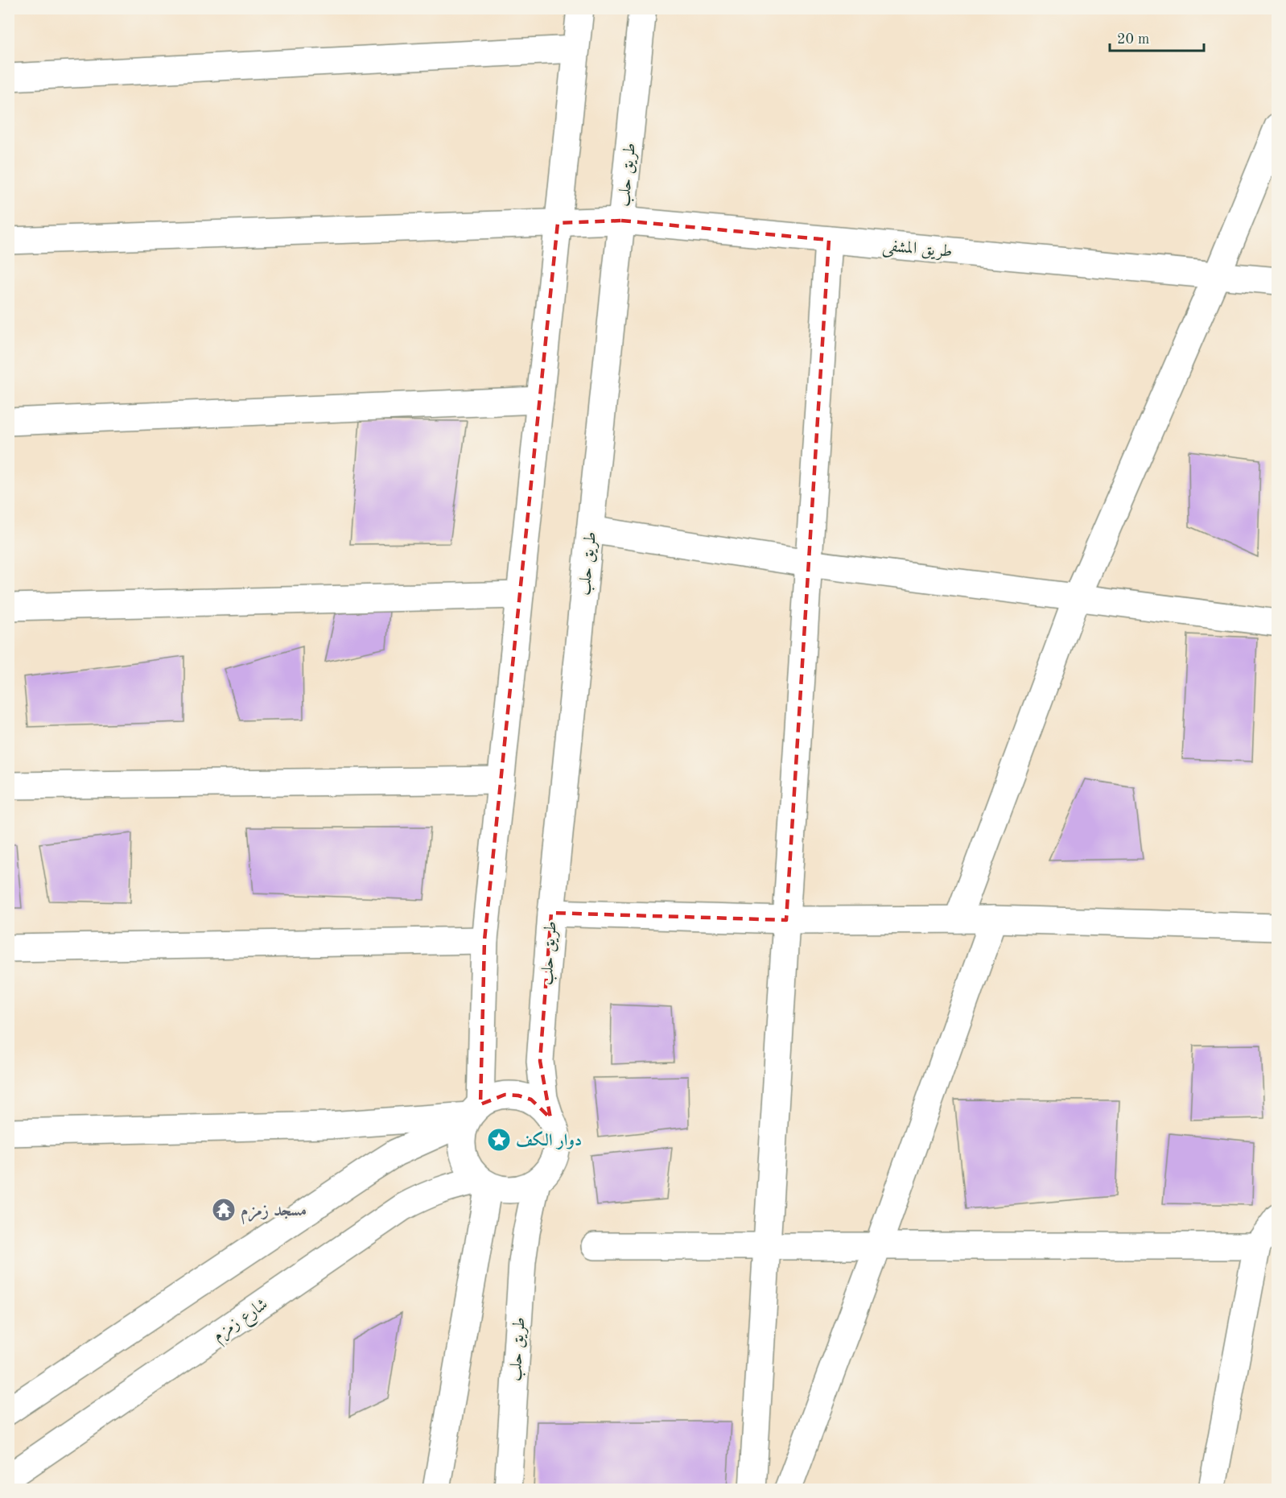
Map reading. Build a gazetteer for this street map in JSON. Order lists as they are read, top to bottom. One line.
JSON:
{"streets":{"street":["طريق حلب","طريق المشفى","شارع زمزم"]},"crossings":[["طريق حلب","طريق المشفى"],["طريق حلب","شارع زمزم"]],"places":{"place":["دوار الكف"],"temple":["مسجد زمزم"]},"scale_bar":"20 m"}
